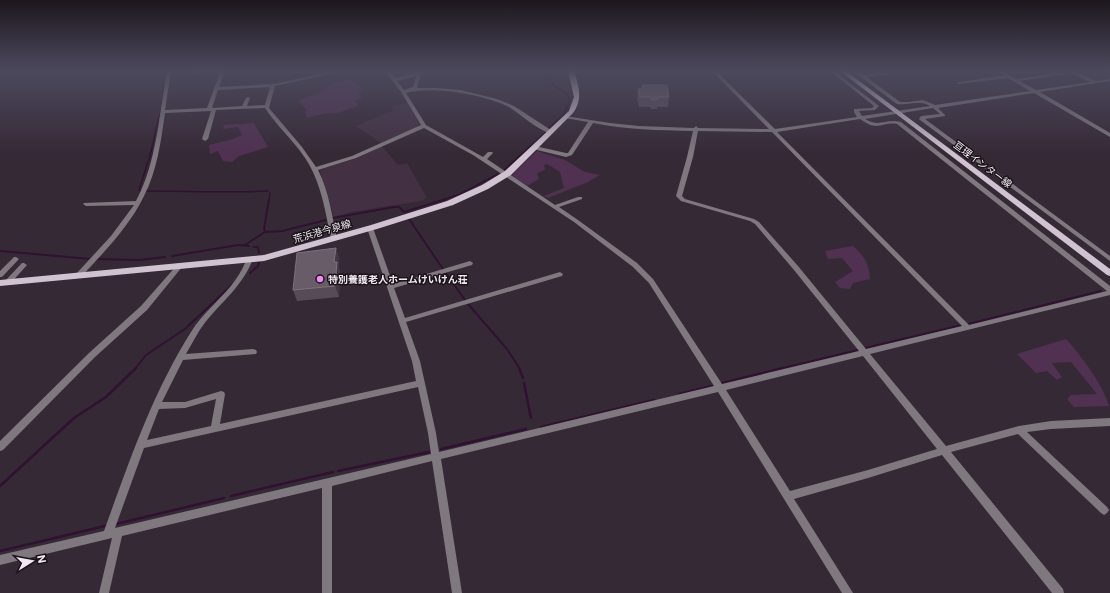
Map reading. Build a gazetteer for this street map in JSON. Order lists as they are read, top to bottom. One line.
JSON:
{"streets":{"main road":["亘理インター線","荒浜港今泉線"]},"places":["特別養護老人ホームけいけん荘"],"north":"right"}
